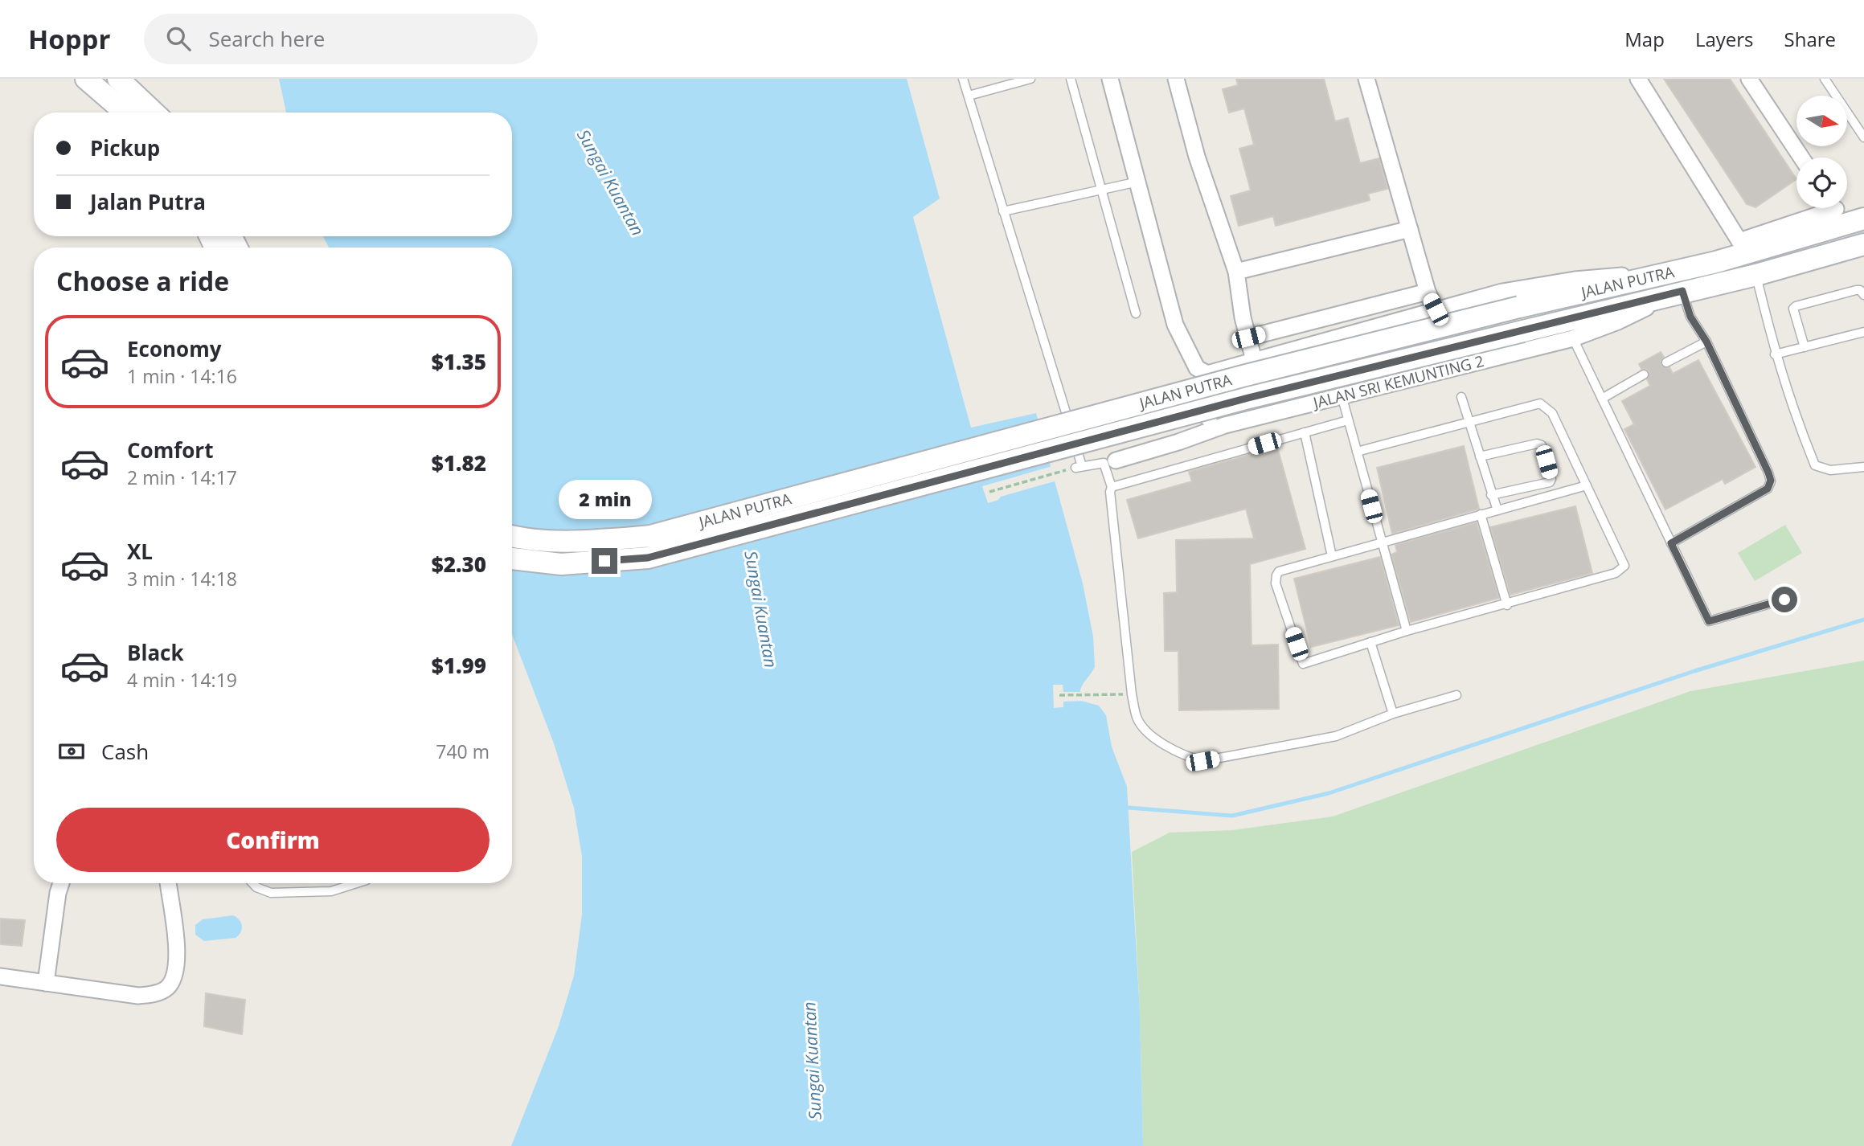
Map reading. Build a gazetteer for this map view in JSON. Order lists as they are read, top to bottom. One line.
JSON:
{"streets":{"main road":["JALAN PUTRA"],"street":["JALAN SRI KEMUNTING 2"]},"crossings":[["JALAN PUTRA","JALAN SRI KEMUNTING 2"]],"water":["Sungai Kuantan"],"north":"right","page":{"header":"Hoppr","search":"Search here","nav":["Map","Layers","Share"],"banner":["Pickup","Jalan Putra"],"heading":"Choose a ride","list":[{"name":"Economy","note":"1 min · 14:16","value":"$1.35"},{"name":"Comfort","note":"2 min · 14:17","value":"$1.82"},{"name":"XL","note":"3 min · 14:18","value":"$2.30"},{"name":"Black","note":"4 min · 14:19","value":"$1.99"}],"bubble":"2 min","pay":["Cash","740 m"],"buttons":"Confirm"}}
